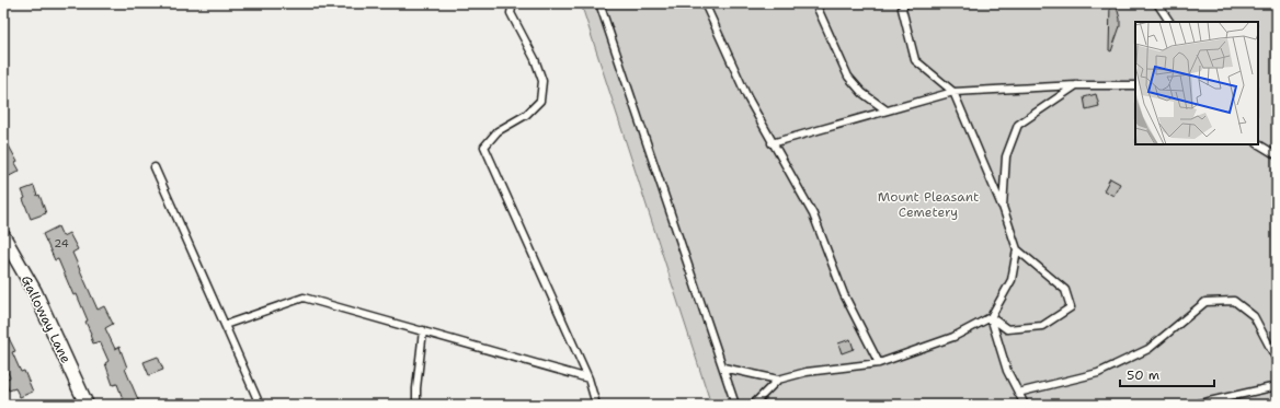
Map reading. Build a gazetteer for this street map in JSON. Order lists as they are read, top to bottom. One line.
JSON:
{"streets":{"street":["Galloway Lane"]},"parks":["Mount Pleasant Cemetery"],"house_numbers":["24"],"scale_bar":"50 m"}
